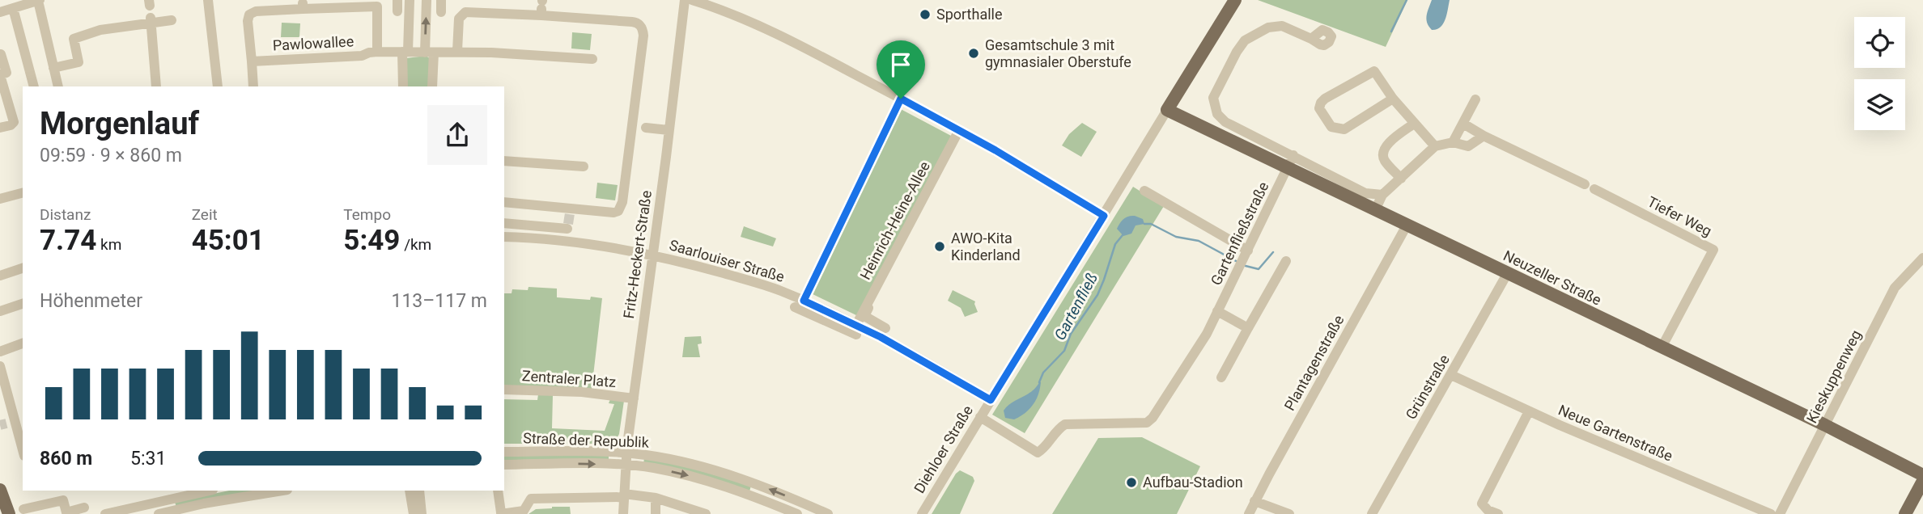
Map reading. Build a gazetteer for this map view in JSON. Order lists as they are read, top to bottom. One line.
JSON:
{"streets":{"main road":["Neuzeller Straße"],"street":["Pawlowallee","Tiefer Weg","Heinrich-Heine-Allee","Gartenfließstraße","Fritz-Heckert-Straße","Saarlouiser Straße","Plantagenstraße","Kieskuppenweg","Zentraler Platz","Grünstraße","Neue Gartenstraße","Straße der Republik","Diehloer Straße"]},"crossings":[["Tiefer Weg","Neuzeller Straße"],["Heinrich-Heine-Allee","Saarlouiser Straße"],["Gartenfließstraße","Neuzeller Straße"],["Gartenfließstraße","Diehloer Straße"],["Fritz-Heckert-Straße","Saarlouiser Straße"],["Fritz-Heckert-Straße","Zentraler Platz"],["Fritz-Heckert-Straße","Straße der Republik"],["Saarlouiser Straße","Diehloer Straße"],["Neuzeller Straße","Plantagenstraße"],["Neuzeller Straße","Kieskuppenweg"],["Neuzeller Straße","Grünstraße"],["Neuzeller Straße","Diehloer Straße"],["Grünstraße","Neue Gartenstraße"]],"water":["Gartenfließ"],"places":["Sporthalle","Gesamtschule 3 mit gymnasialer Oberstufe","AWO-Kita Kinderland","Aufbau-Stadion"],"page":{"heading":["Morgenlauf","09:59 · 9 × 860 m"],"stats":[["Distanz","7.74 km"],["Zeit","45:01"],["Tempo","5:49 /km"]],"chart":["Höhenmeter","113–117 m"],"list":[{"name":"860 m","note":"5:31"}]}}
